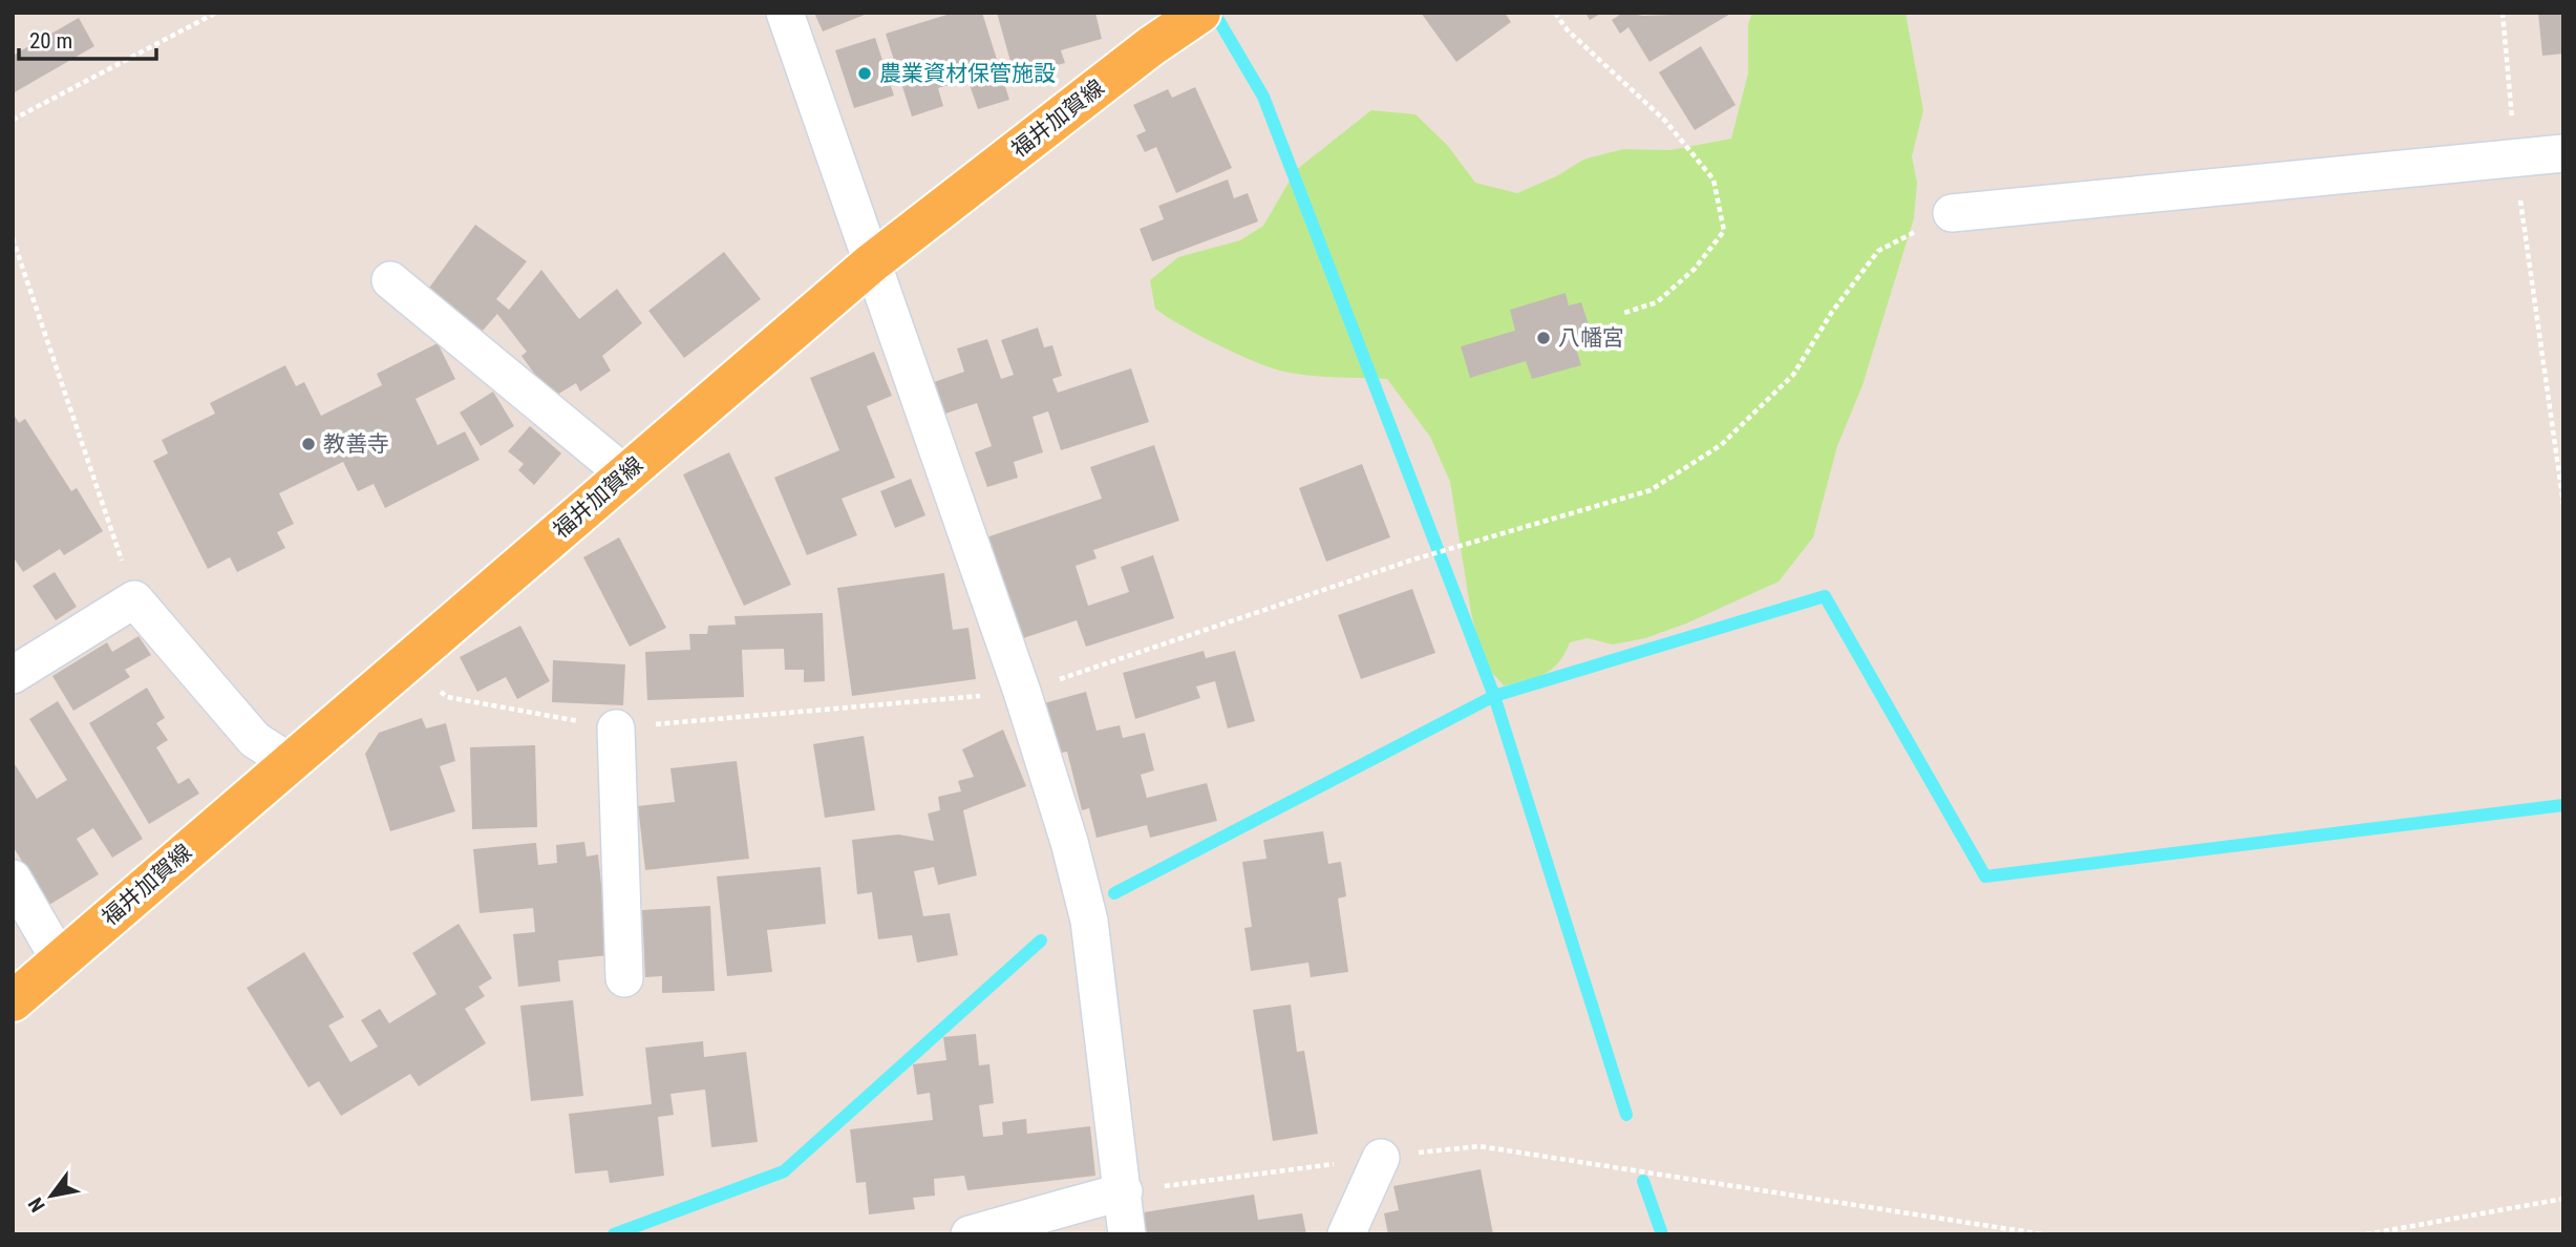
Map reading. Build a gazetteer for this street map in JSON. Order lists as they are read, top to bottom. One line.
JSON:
{"streets":{"main road":["福井加賀線"]},"places":["農業資材保管施設","八幡宮","教善寺"],"scale_bar":"20 m","north":"bottom left"}
